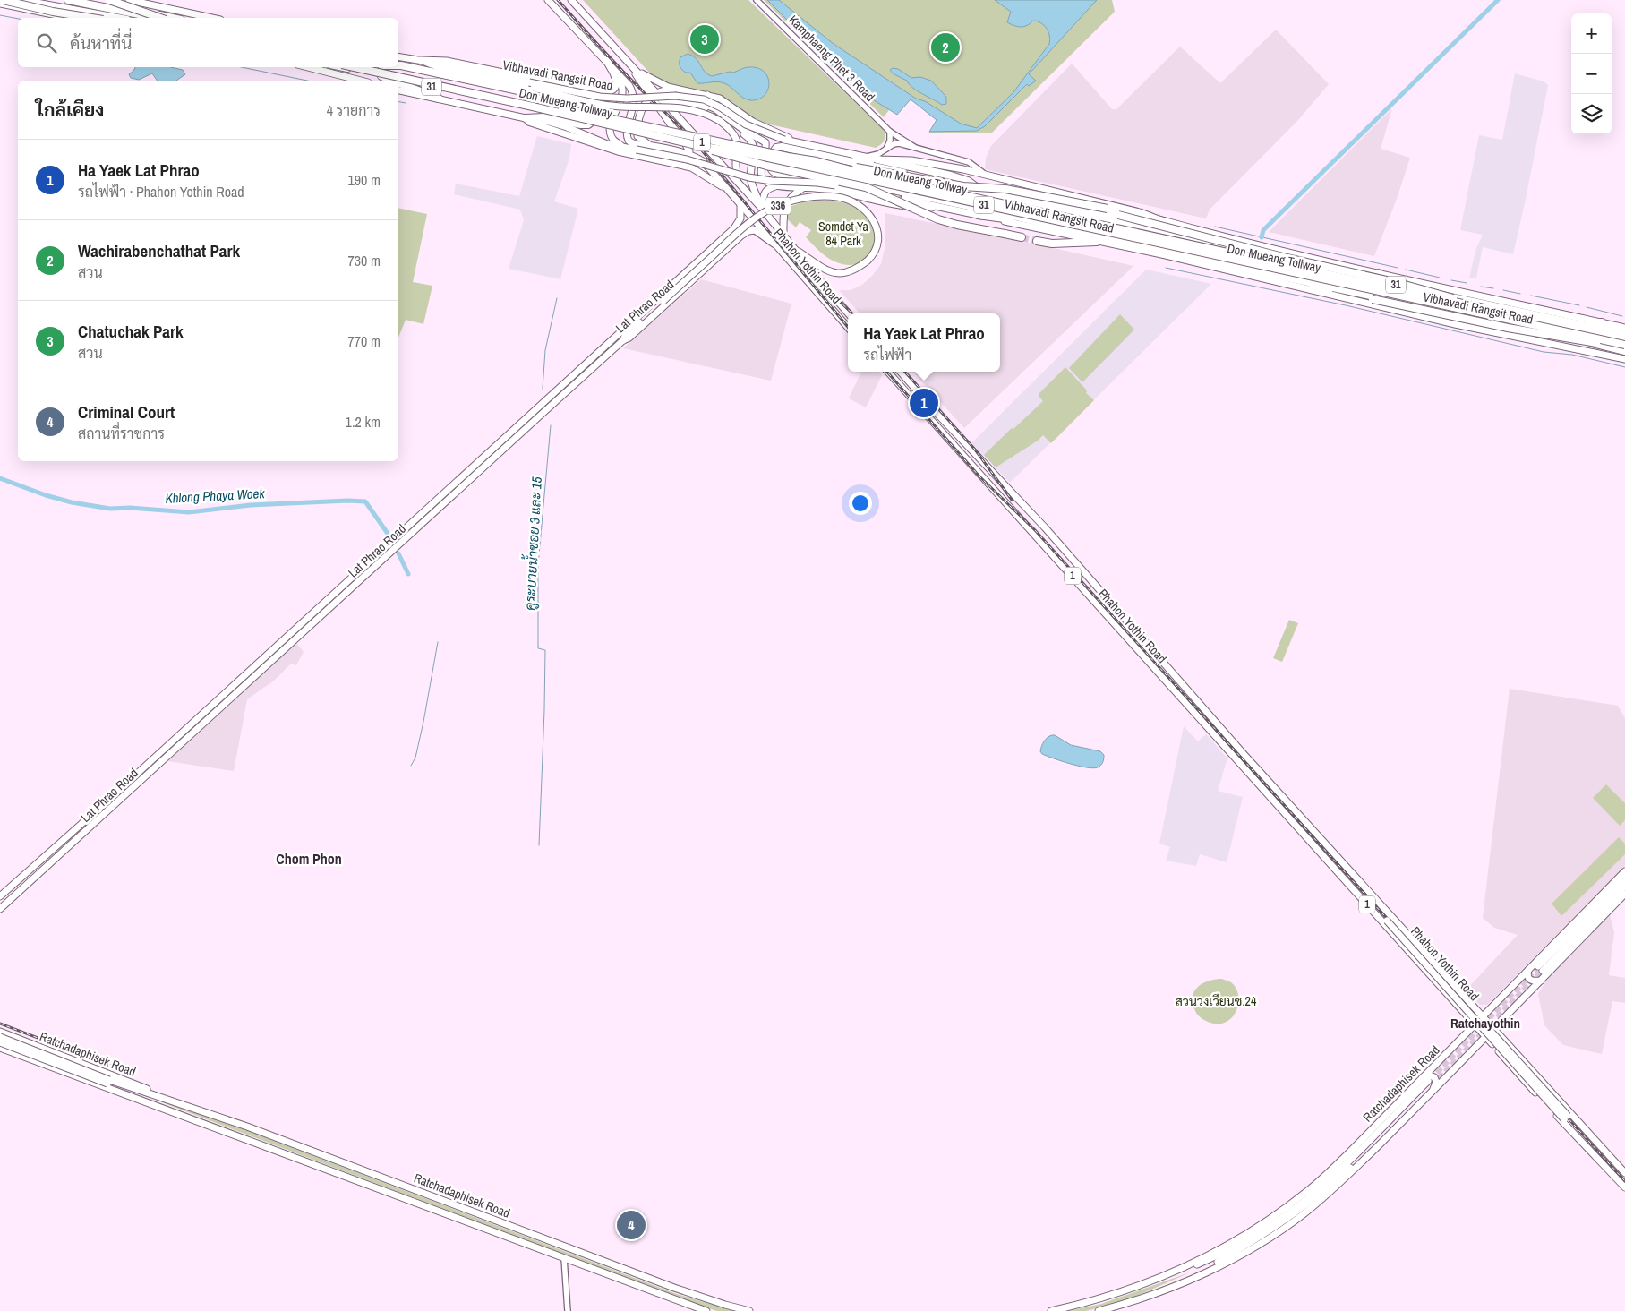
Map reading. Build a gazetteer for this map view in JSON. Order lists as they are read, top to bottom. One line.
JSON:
{"streets":{"highway":["Vibhavadi Rangsit Road","31","Don Mueang Tollway"],"main road":["1","336","Phahon Yothin Road","Lat Phrao Road","Ratchadaphisek Road"],"street":["Kamphaeng Phet 3 Road"]},"crossings":[["Kamphaeng Phet 3 Road","Vibhavadi Rangsit Road"],["336","Phahon Yothin Road"],["336","Lat Phrao Road"],["Phahon Yothin Road","Lat Phrao Road"],["Phahon Yothin Road","Ratchadaphisek Road"]],"districts":["Chom Phon","Ratchayothin"],"water":["Khlong Phaya Woek","คูระบายน้ำซอย 3 และ 15"],"parks":["Somdet Ya 84 Park","สวนวงเวียนซ.24"],"page":{"map_buttons":["+","−"],"search":"ค้นหาที่นี่","pins":["3","2","1","4"],"heading":["ใกล้เคียง","4 รายการ"],"list":[{"mark":"1","name":"Ha Yaek Lat Phrao","note":"รถไฟฟ้า · Phahon Yothin Road","value":"190 m"},{"mark":"2","name":"Wachirabenchathat Park","note":"สวน","value":"730 m"},{"mark":"3","name":"Chatuchak Park","note":"สวน","value":"770 m"},{"mark":"4","name":"Criminal Court","note":"สถานที่ราชการ","value":"1.2 km"}],"popup":["Ha Yaek Lat Phrao","รถไฟฟ้า"]}}
